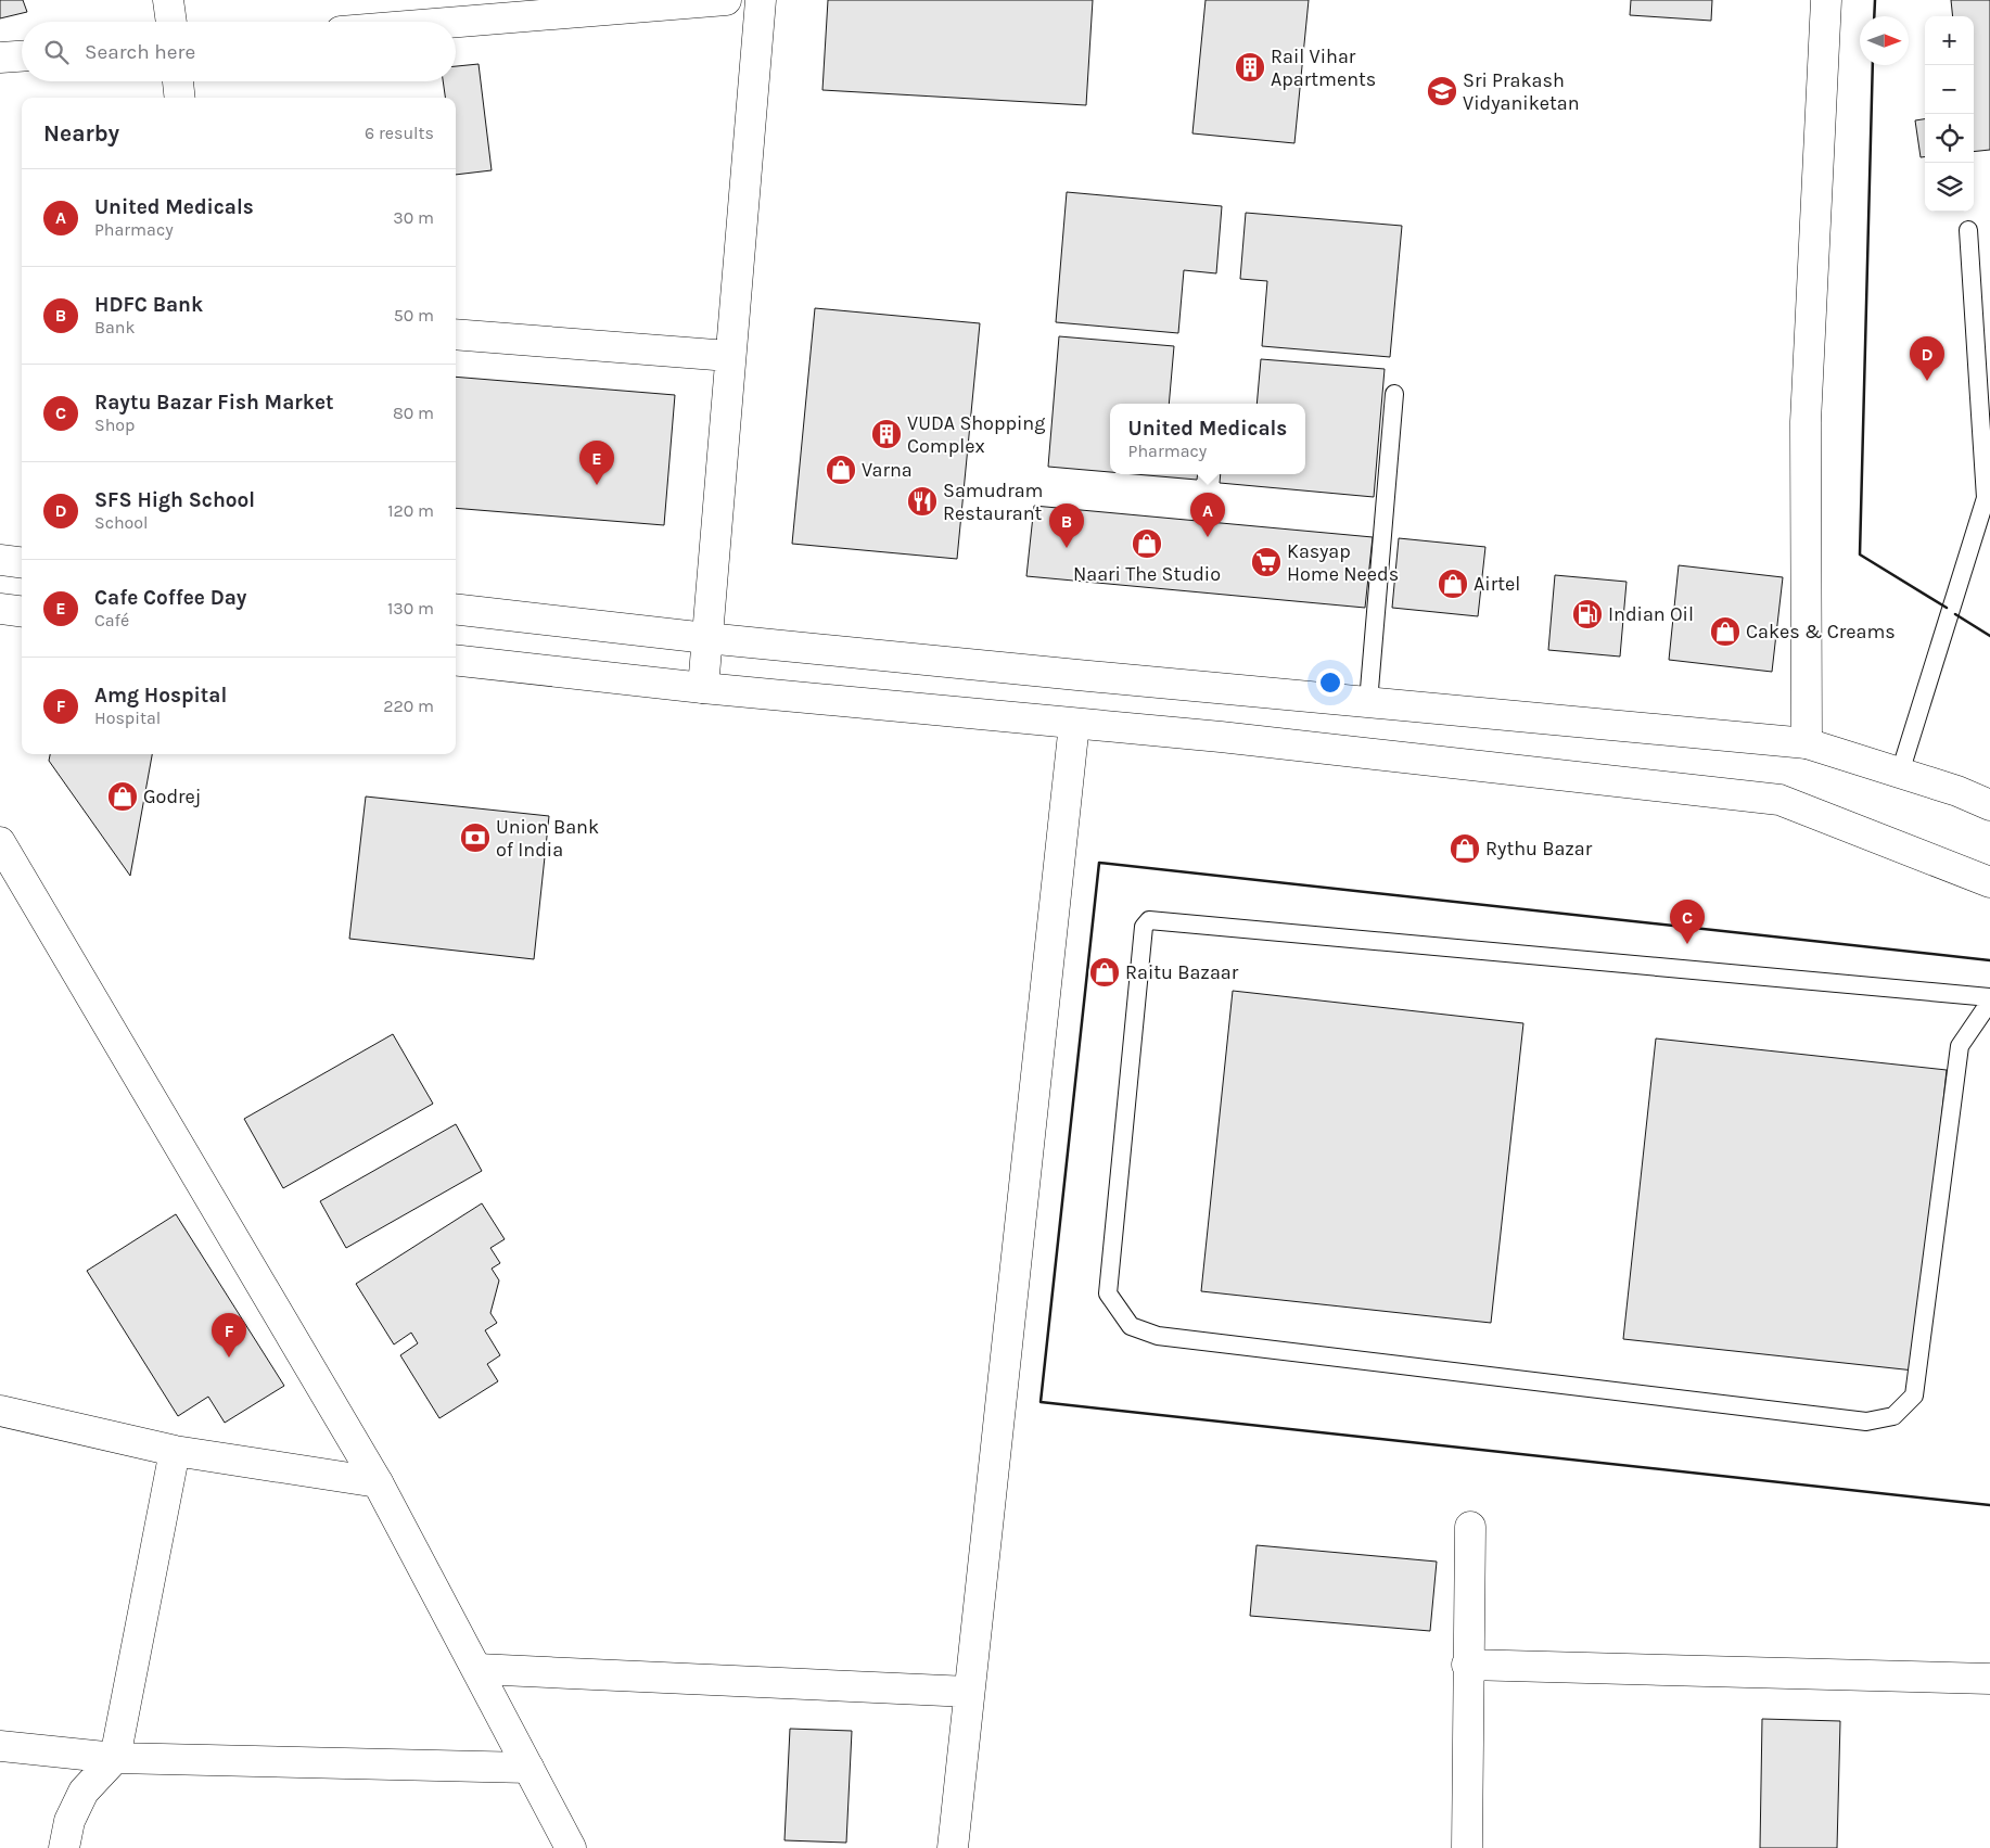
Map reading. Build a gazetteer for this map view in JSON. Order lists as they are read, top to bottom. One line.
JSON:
{"places":{"building":["Rail Vihar Apartments","VUDA Shopping Complex"],"school or university":["Sri Prakash Vidyaniketan"],"shop":["Varna","Naari The Studio","Airtel","Cakes & Creams","Godrej","Rythu Bazar","Raitu Bazaar"],"restaurant":["Samudram Restaurant"],"supermarket":["Kasyap Home Needs"],"fuel station":["Indian Oil"],"bank":["Union Bank of India"]},"north":"right","page":{"map_buttons":["+","−"],"search":"Search here","heading":["Nearby","6 results"],"list":[{"mark":"A","name":"United Medicals","note":"Pharmacy","value":"30 m"},{"mark":"B","name":"HDFC Bank","note":"Bank","value":"50 m"},{"mark":"C","name":"Raytu Bazar Fish Market","note":"Shop","value":"80 m"},{"mark":"D","name":"SFS High School","note":"School","value":"120 m"},{"mark":"E","name":"Cafe Coffee Day","note":"Café","value":"130 m"},{"mark":"F","name":"Amg Hospital","note":"Hospital","value":"220 m"}],"pins":["D","E","A","B","C","F"],"popup":["United Medicals","Pharmacy"]}}
